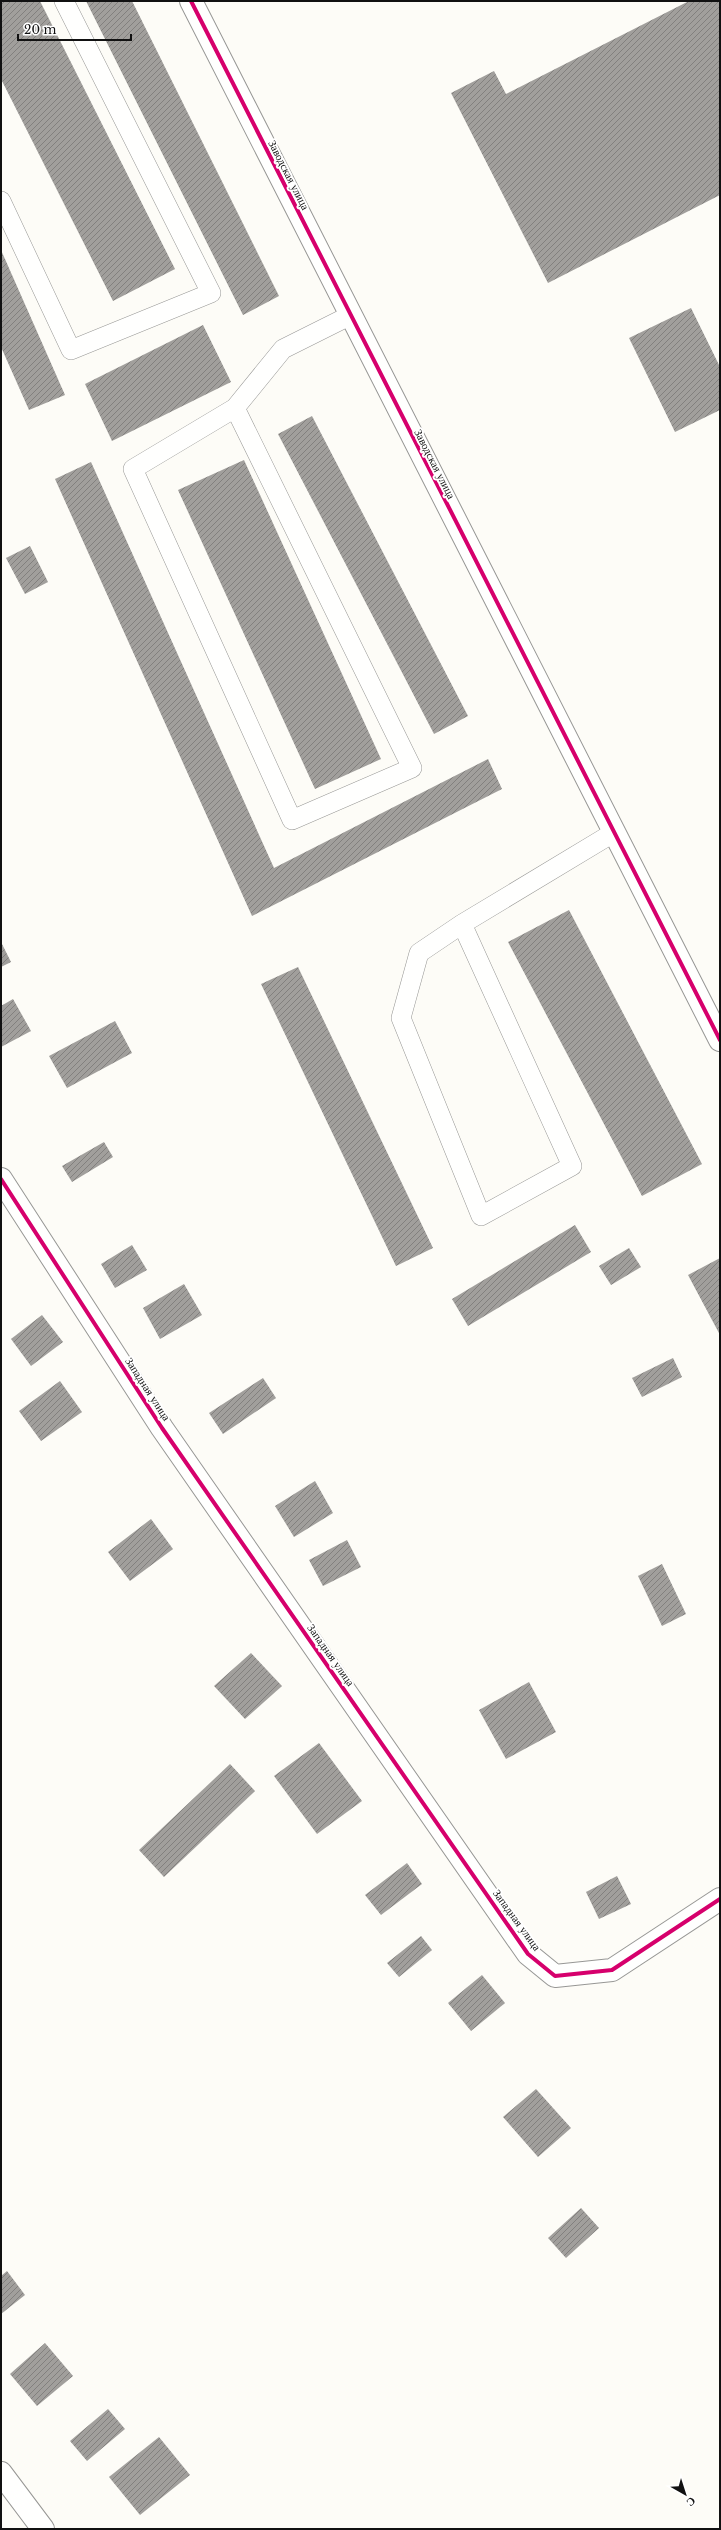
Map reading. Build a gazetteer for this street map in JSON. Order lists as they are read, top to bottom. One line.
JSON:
{"streets":{"street":["Заводская улица","Западная улица"]},"scale_bar":"20 m","north":"bottom right"}
